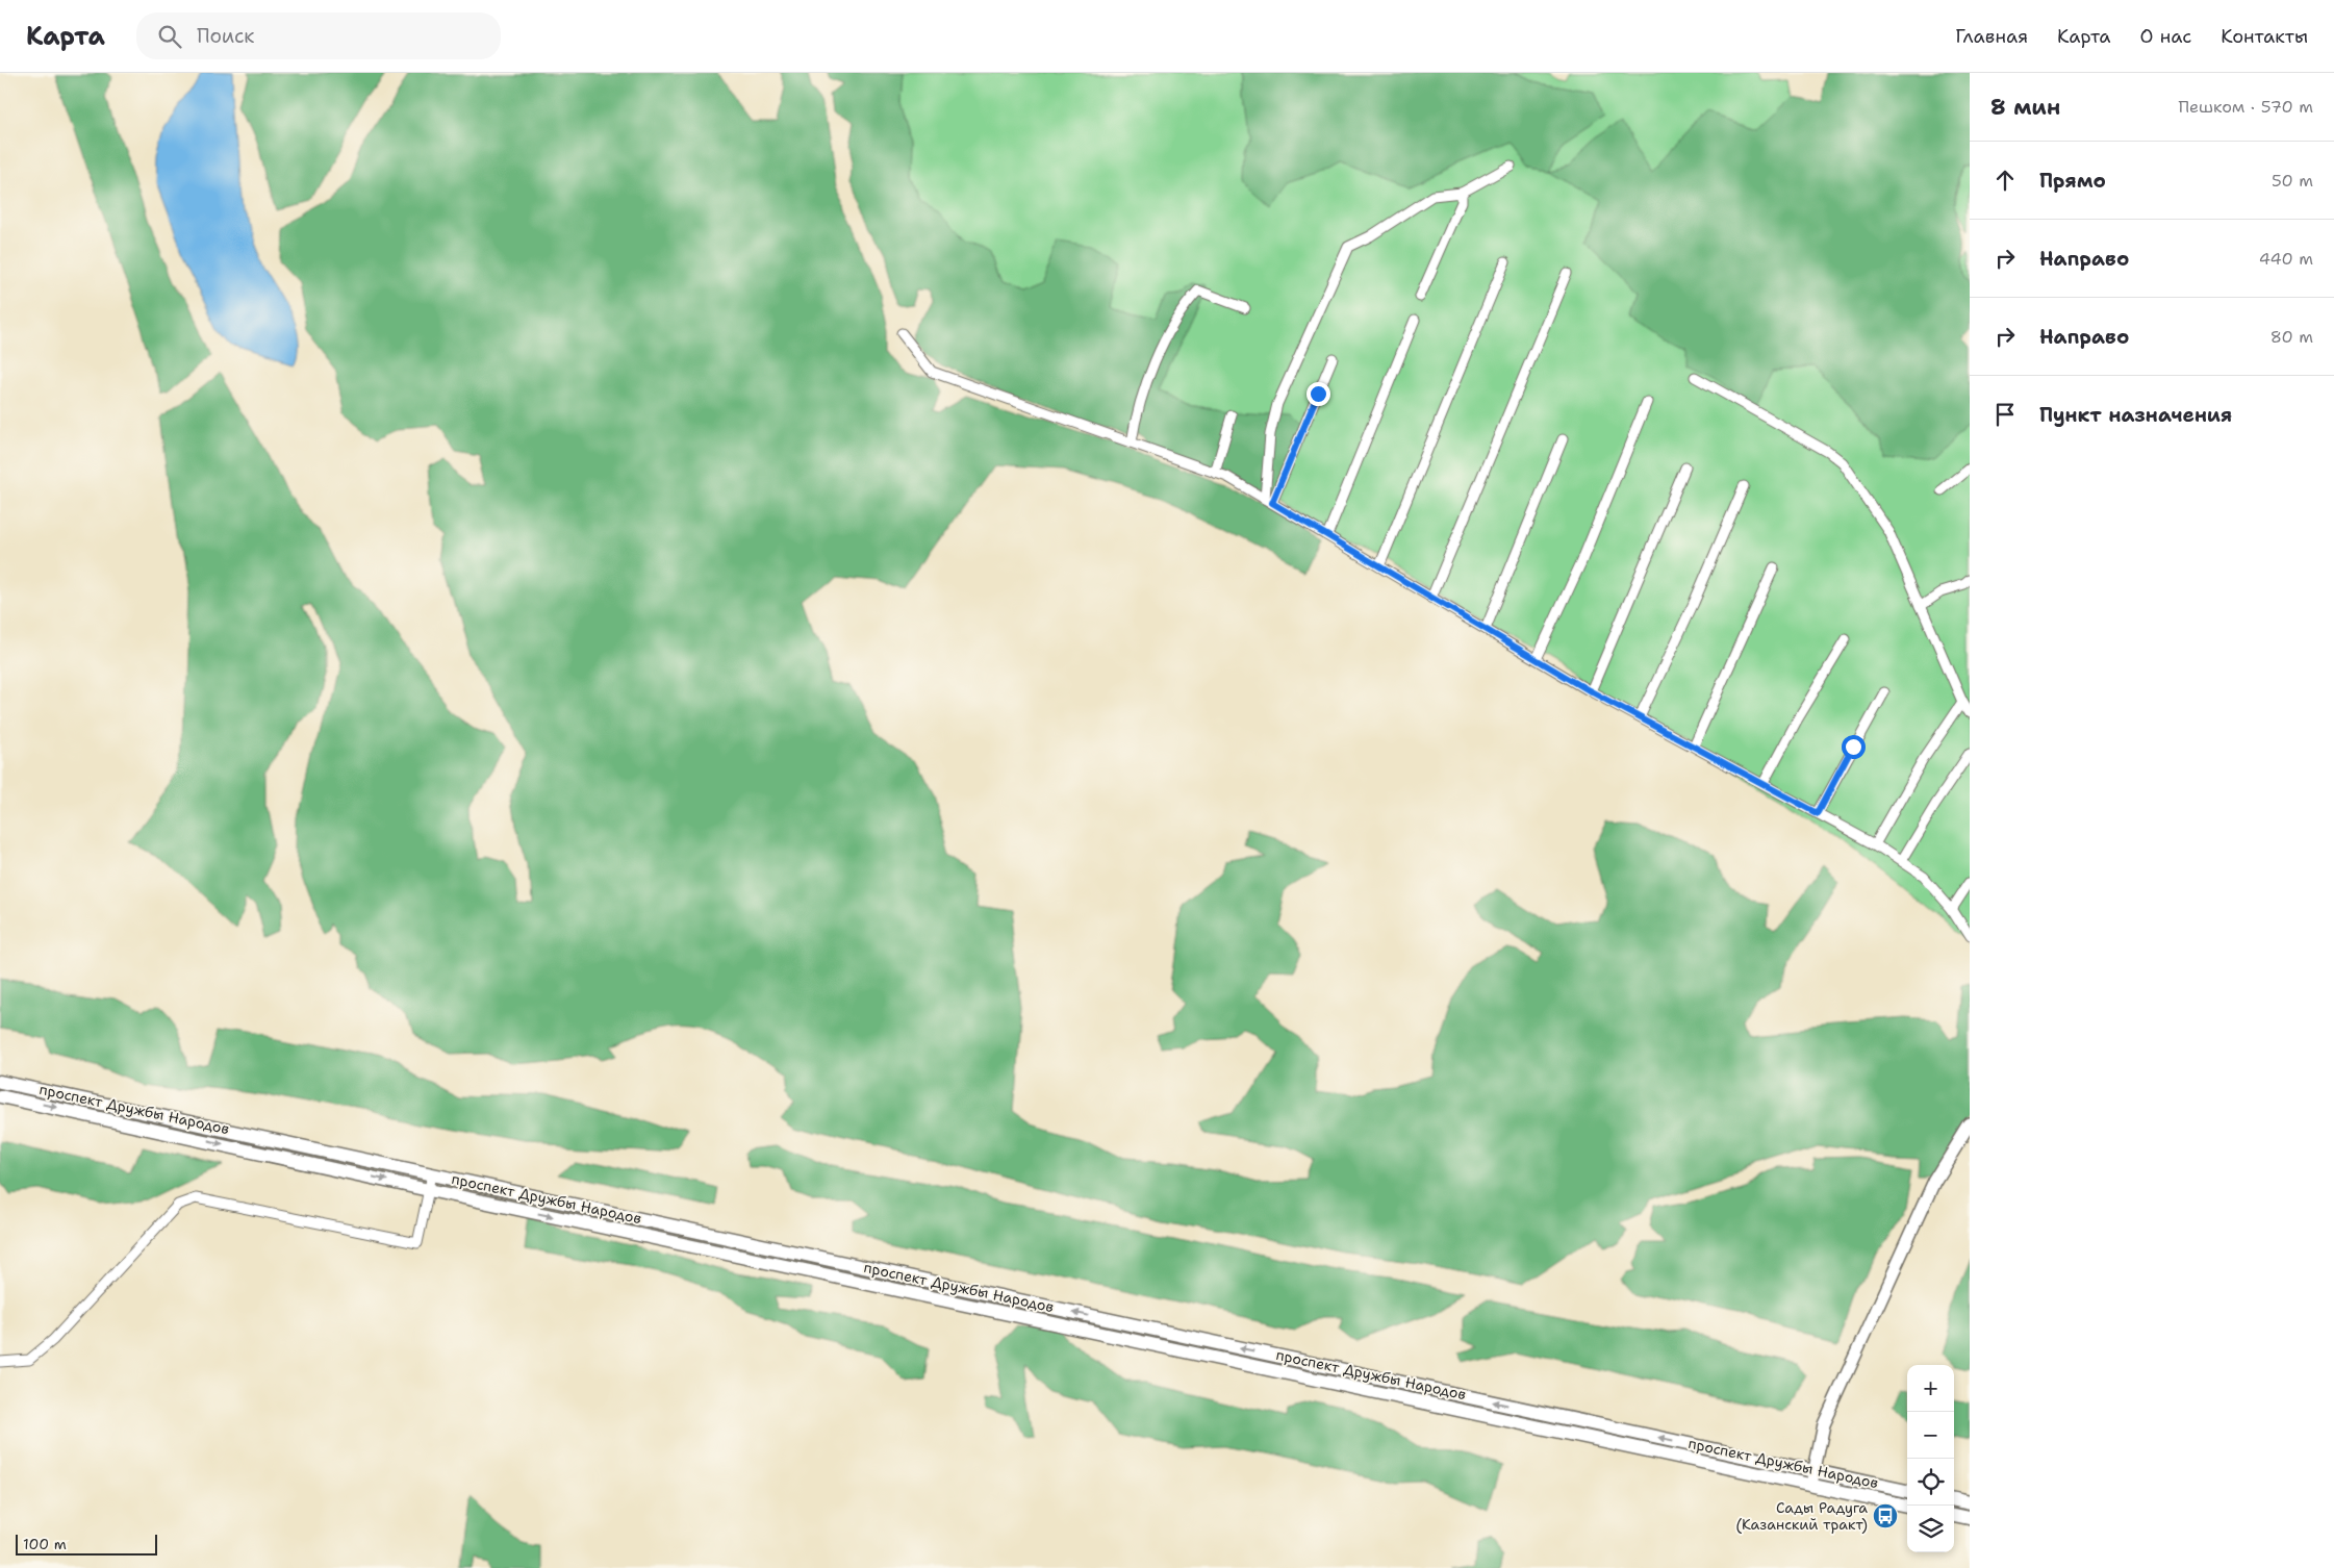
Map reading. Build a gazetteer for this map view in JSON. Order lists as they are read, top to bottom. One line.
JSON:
{"streets":{"main road":["проспект Дружбы Народов"]},"places":{"bus stop":["Сады Радуга (Казанский тракт)"]},"scale_bar":"100 m","page":{"header":"Карта","search":"Поиск","nav":["Главная","Карта","О нас","Контакты"],"heading":["8 мин","Пешком · 570 m"],"list":[["Прямо","50 m"],["Направо","440 m"],["Направо","80 m"],"Пункт назначения"],"map_buttons":["+","−"],"scale":"100 m"}}
